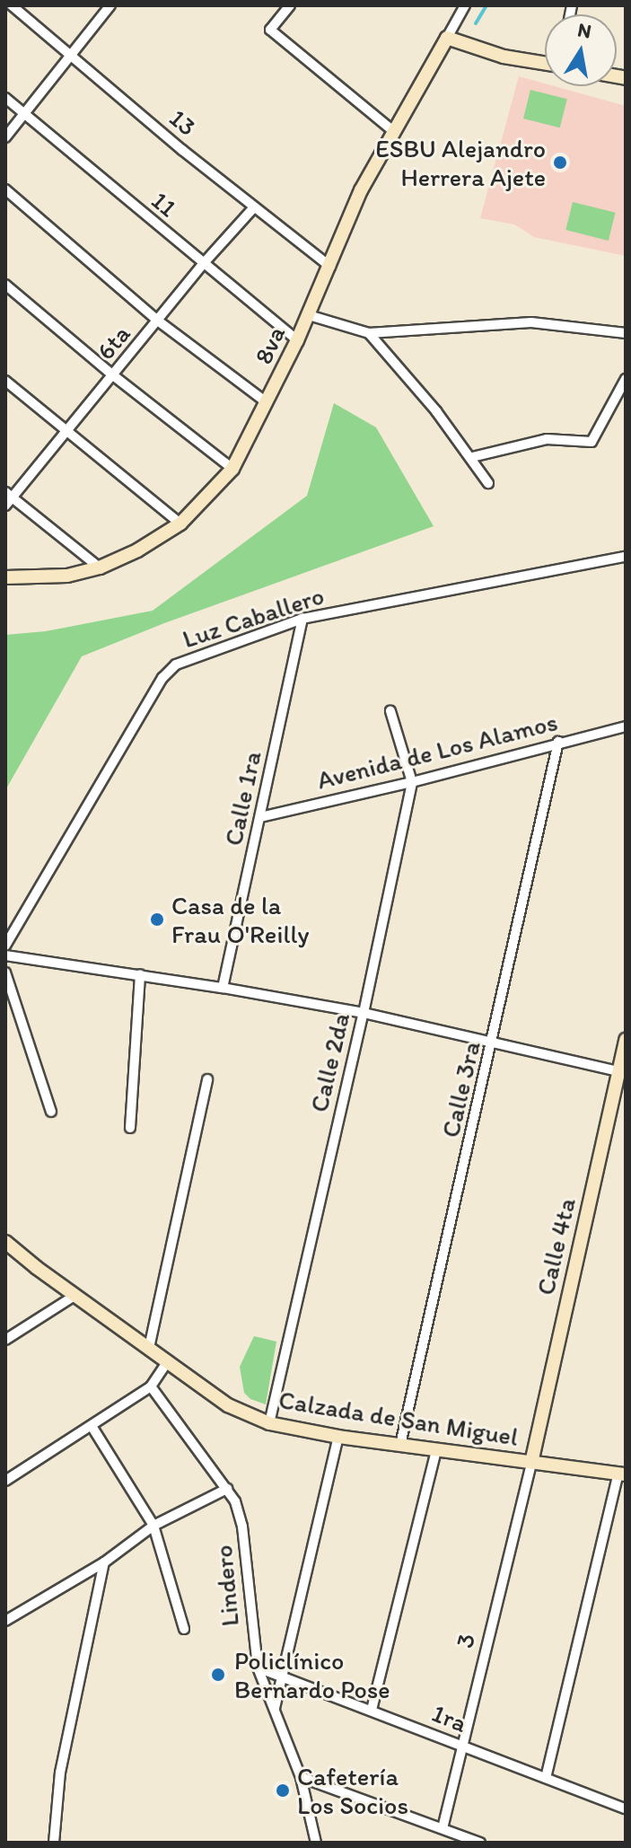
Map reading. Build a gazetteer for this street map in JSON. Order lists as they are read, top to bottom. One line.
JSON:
{"streets":{"main road":["8va","Calle 4ta","Calzada de San Miguel"],"street":["13","11","6ta","Luz Caballero","Avenida de Los Alamos","Calle 1ra","Calle 2da","Calle 3ra","Lindero","3","1ra"]},"crossings":[["13","6ta"],["13","8va"],["11","6ta"],["11","8va"],["Luz Caballero","Calle 1ra"],["Avenida de Los Alamos","Calle 1ra"],["Avenida de Los Alamos","Calle 2da"],["Avenida de Los Alamos","Calle 3ra"],["Calle 2da","Calzada de San Miguel"],["Calle 3ra","Calzada de San Miguel"],["Calle 4ta","Calzada de San Miguel"],["Calle 4ta","3"],["Calzada de San Miguel","3"],["Lindero","1ra"],["3","1ra"]],"places":["ESBU Alejandro Herrera Ajete","Casa de la Frau O'Reilly","Policlínico Bernardo Pose","Cafetería Los Socios"],"north":"top"}
